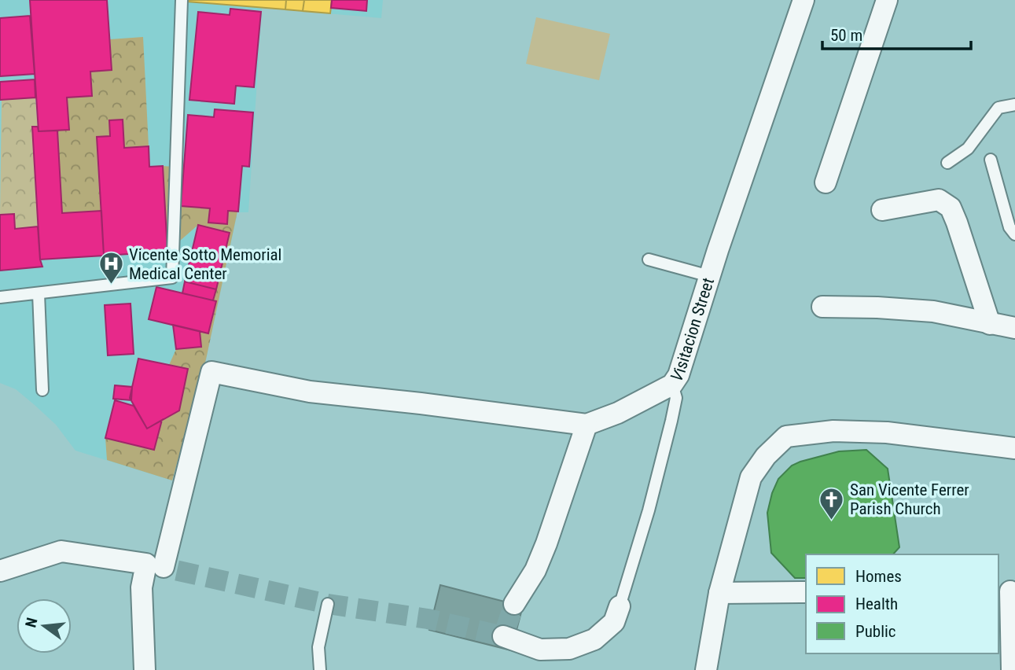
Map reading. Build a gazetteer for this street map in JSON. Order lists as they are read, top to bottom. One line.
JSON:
{"streets":{"street":["Visitacion Street"]},"places":{"hospital":["Vicente Sotto Memorial Medical Center"],"church":["San Vicente Ferrer Parish Church"]},"legend":["Homes","Health","Public"],"scale_bar":"50 m","north":"left"}
